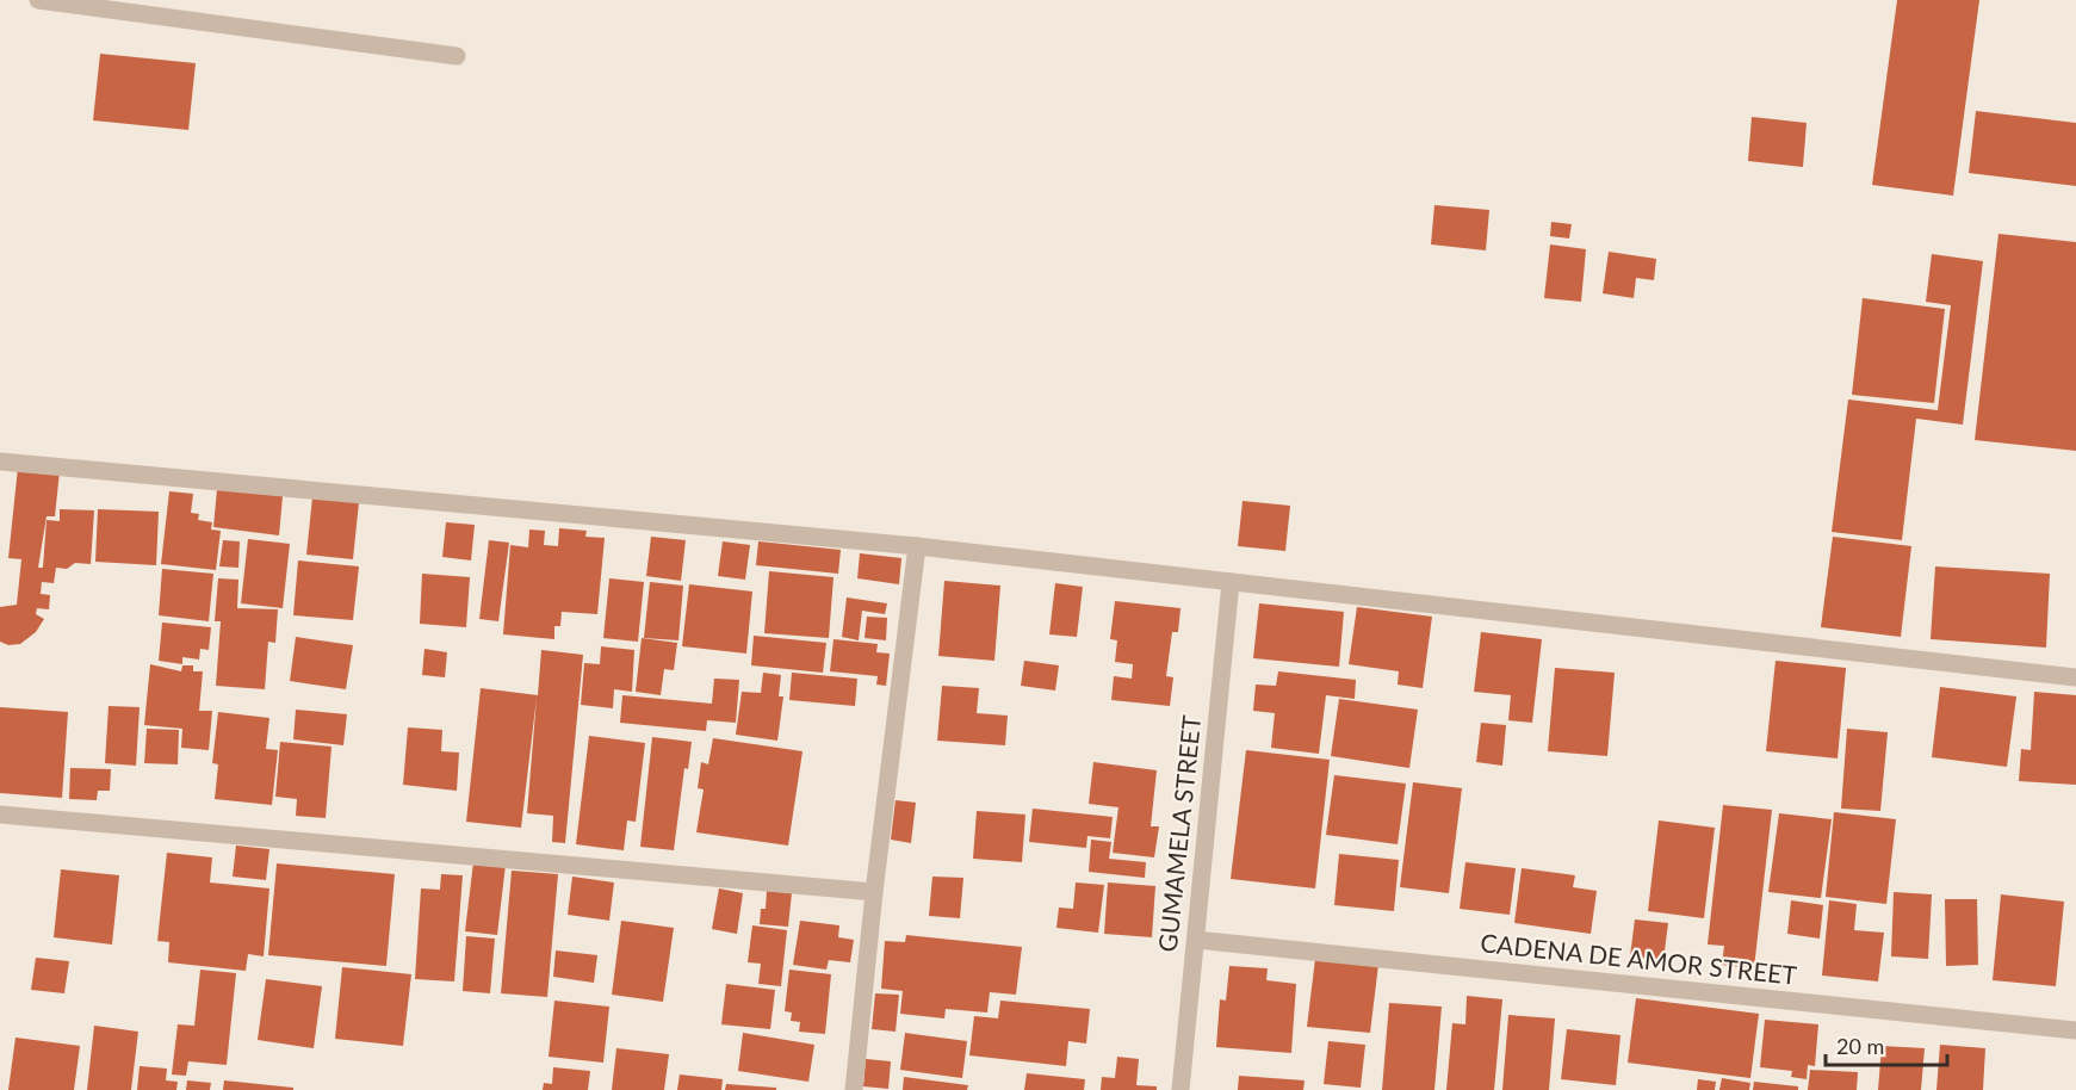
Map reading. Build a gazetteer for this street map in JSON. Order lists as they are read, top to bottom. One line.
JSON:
{"streets":{"street":["GUMAMELA STREET","CADENA DE AMOR STREET"]},"crossings":[["GUMAMELA STREET","CADENA DE AMOR STREET"]],"scale_bar":"20 m"}
